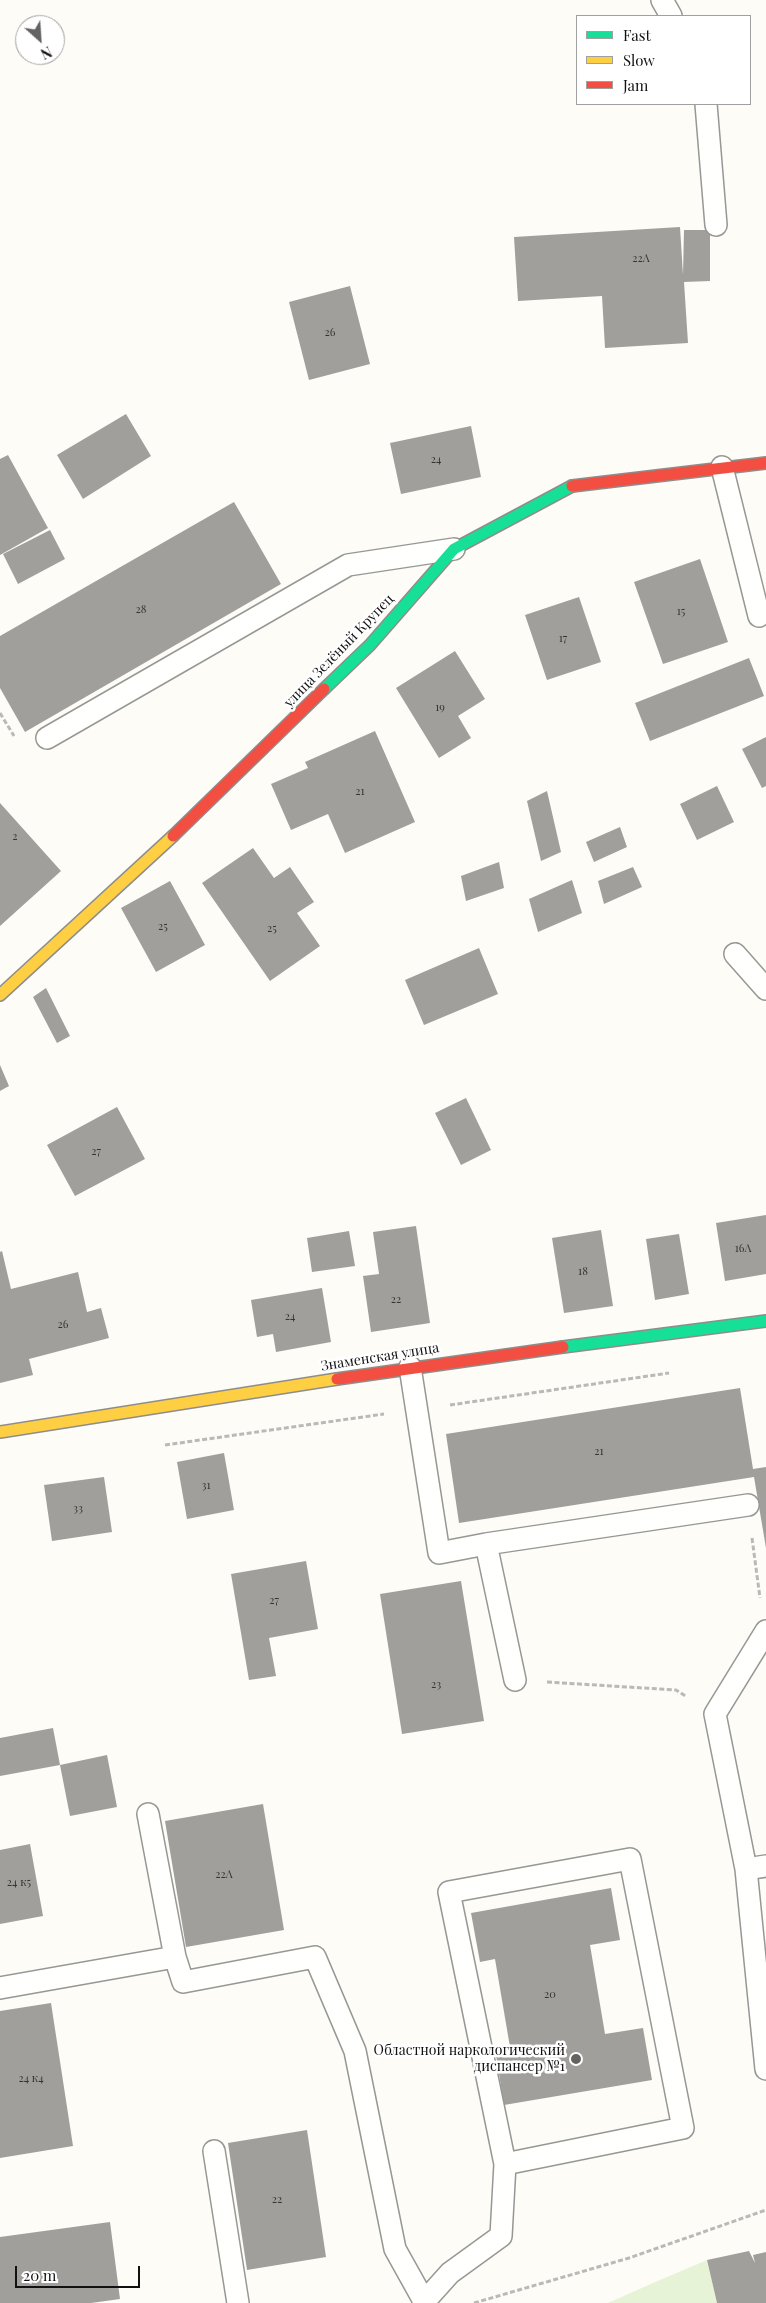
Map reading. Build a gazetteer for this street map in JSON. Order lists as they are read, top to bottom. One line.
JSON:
{"streets":{"street":["улица Зелёный Крупец","Знаменская улица"]},"places":["Областной наркологический диспансер №1"],"house_numbers":["22А","26","24","28","15","17","19","21","2","25","25","27","16А","18","22","24","26","21","31","33","27","23","22А","24 к5","20","24 к4","22"],"legend":["Fast","Slow","Jam"],"scale_bar":"20 m","north":"bottom right"}
